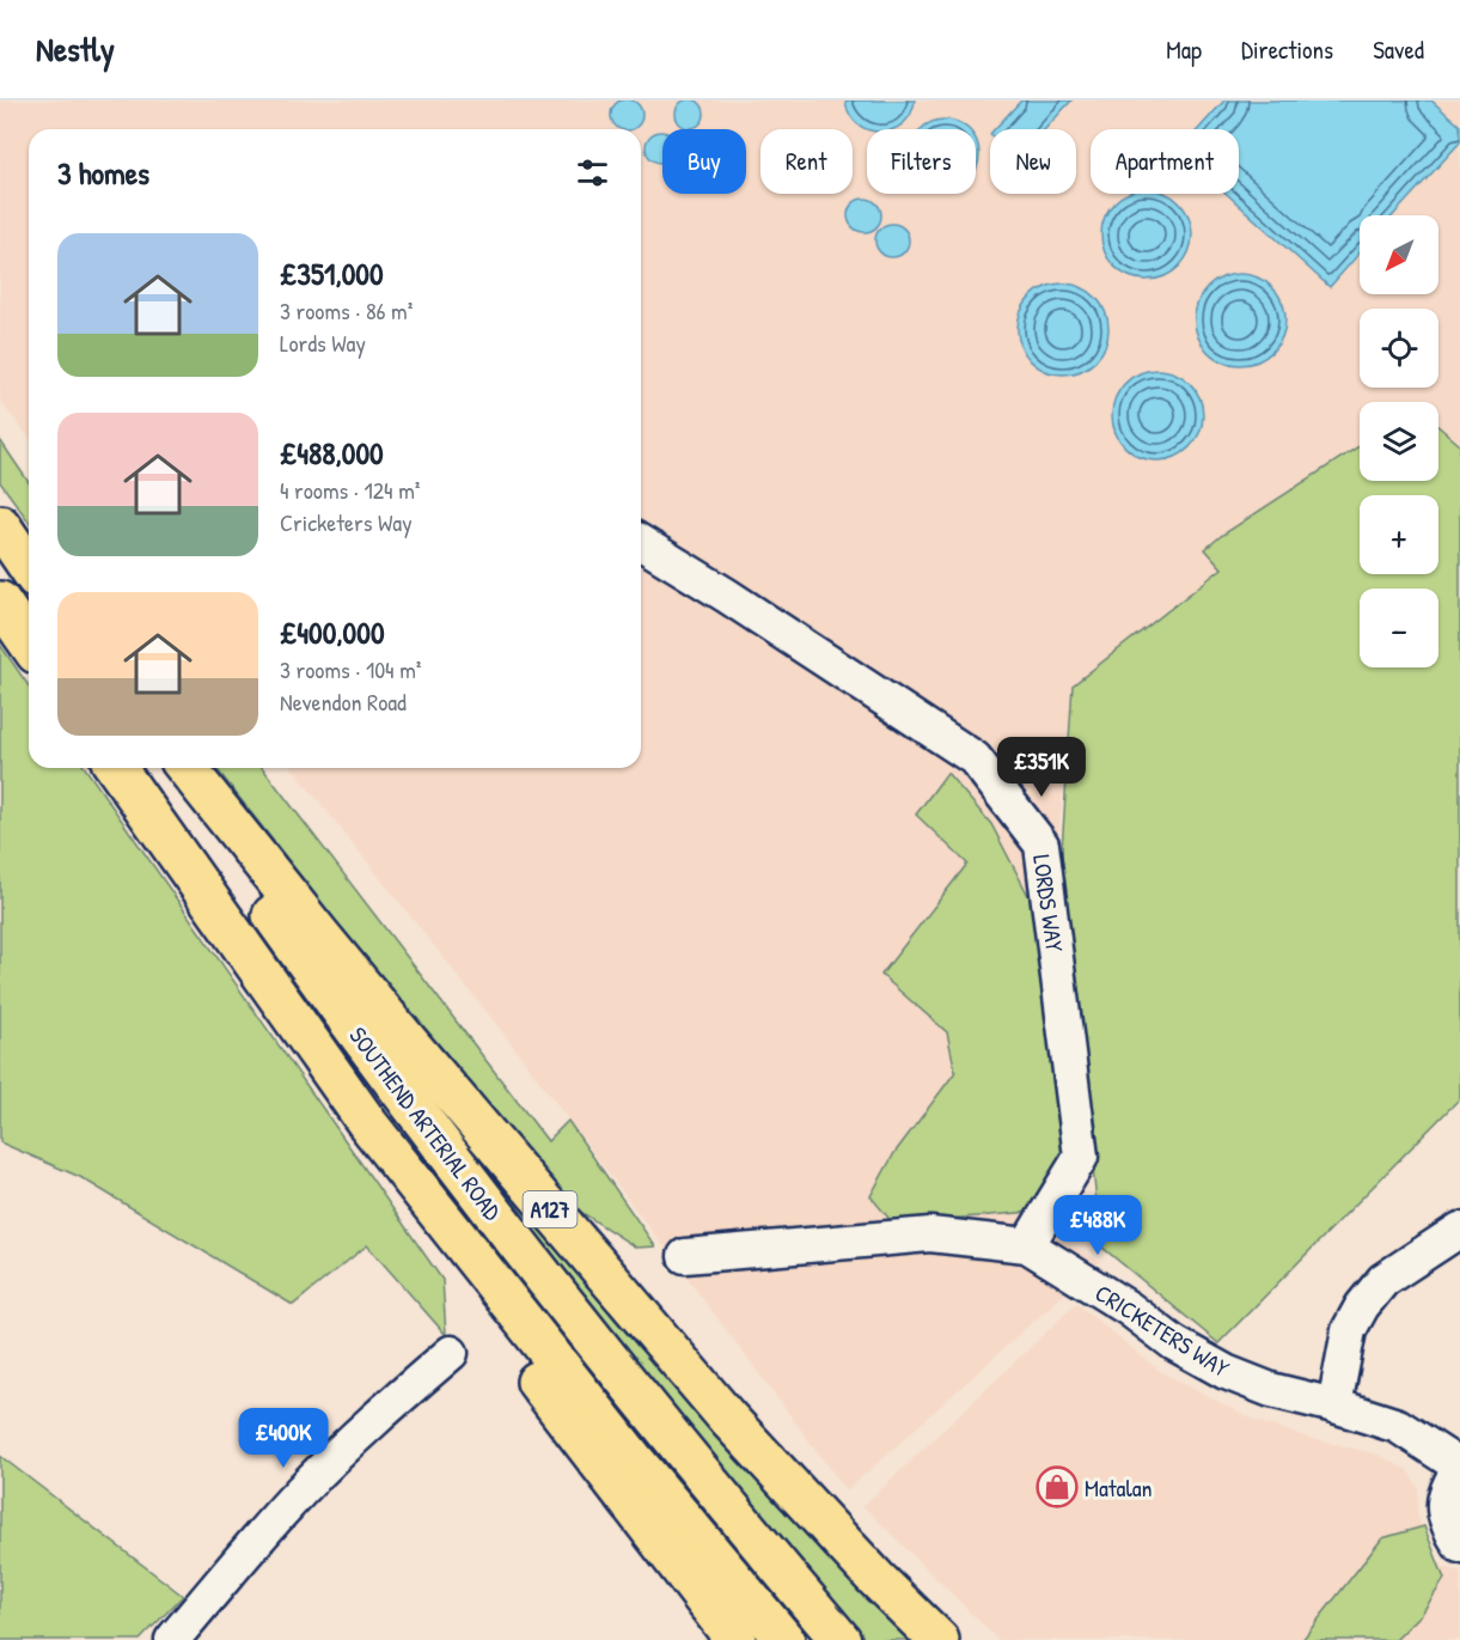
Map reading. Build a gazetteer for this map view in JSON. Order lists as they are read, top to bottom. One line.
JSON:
{"streets":{"highway":["SOUTHEND ARTERIAL ROAD","A127"],"street":["LORDS WAY","CRICKETERS WAY"]},"crossings":[["LORDS WAY","CRICKETERS WAY"]],"places":{"shop":["Matalan"]},"north":"bottom left","page":{"header":"Nestly","nav":["Map","Directions","Saved"],"chip":["Buy","Rent","Filters","New","Apartment"],"heading":"3 homes","map_buttons":["+","−"],"list":[{"name":"£351,000","note":"3 rooms · 86 m² · Lords Way"},{"name":"£488,000","note":"4 rooms · 124 m² · Cricketers Way"},{"name":"£400,000","note":"3 rooms · 104 m² · Nevendon Road"}],"price":["£351K","£488K","£400K"]}}
